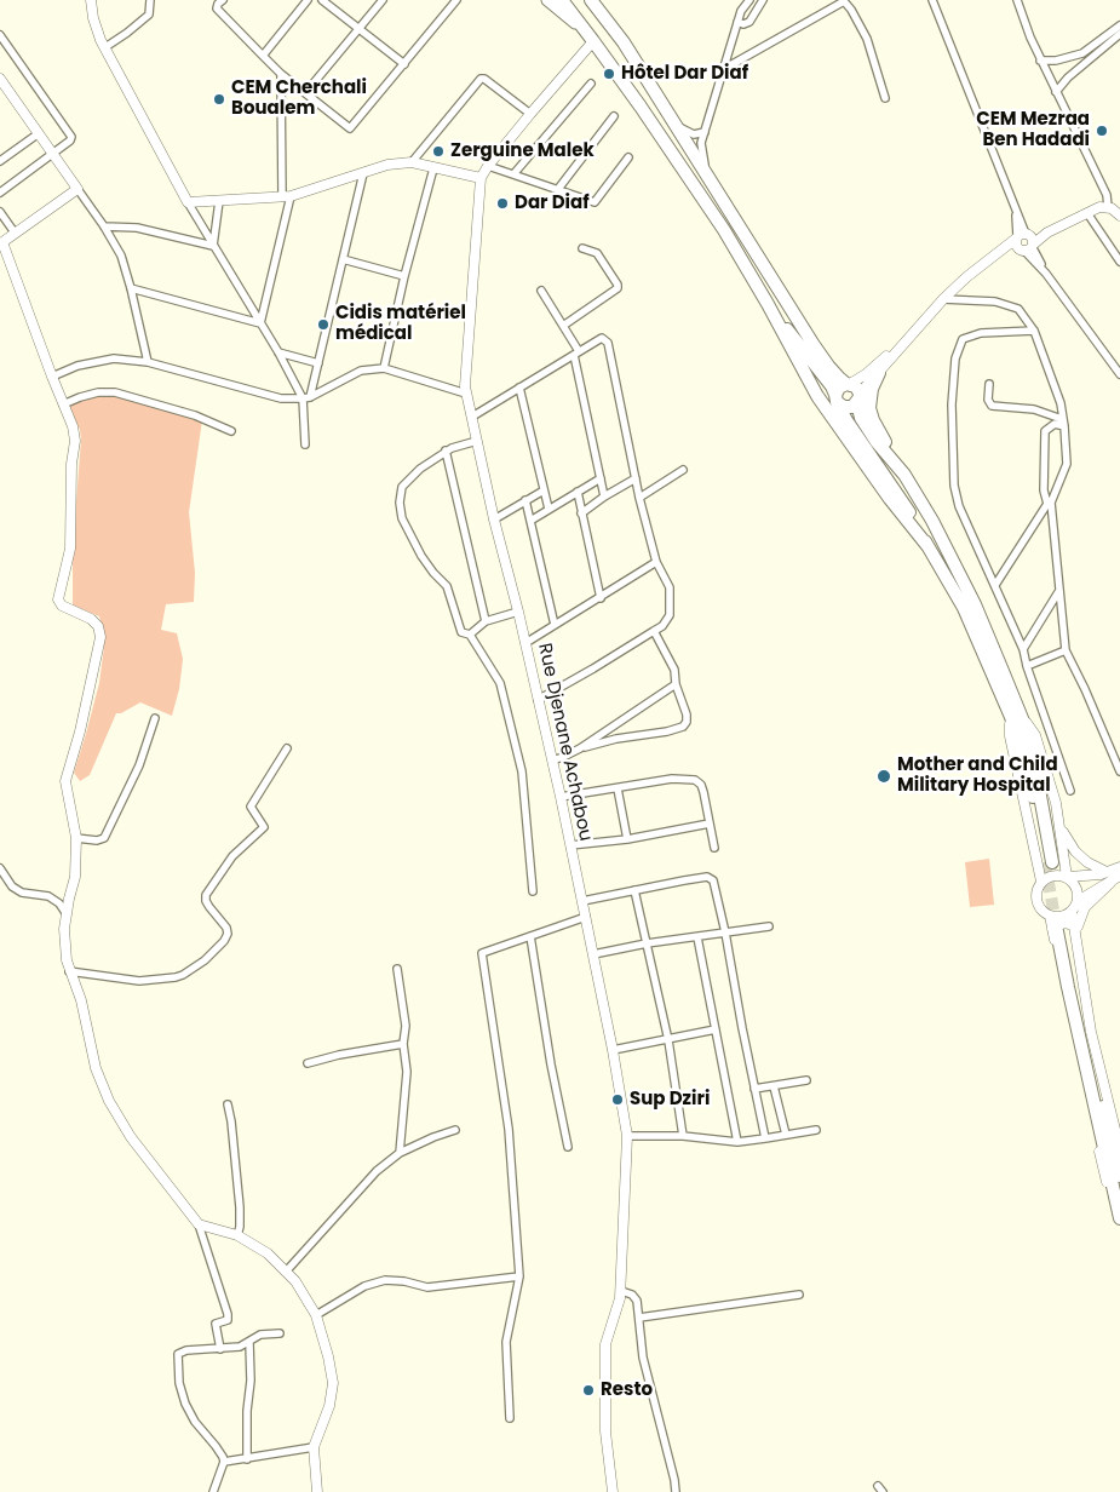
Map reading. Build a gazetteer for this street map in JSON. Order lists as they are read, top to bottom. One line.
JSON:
{"streets":{"street":["Rue Djenane Achabou"]},"places":["Hôtel Dar Diaf","CEM Cherchali Boualem","CEM Mezraa Ben Hadadi","Zerguine Malek","Dar Diaf","Cidis matériel médical","Mother and Child Military Hospital","Sup Dziri","Resto"]}
